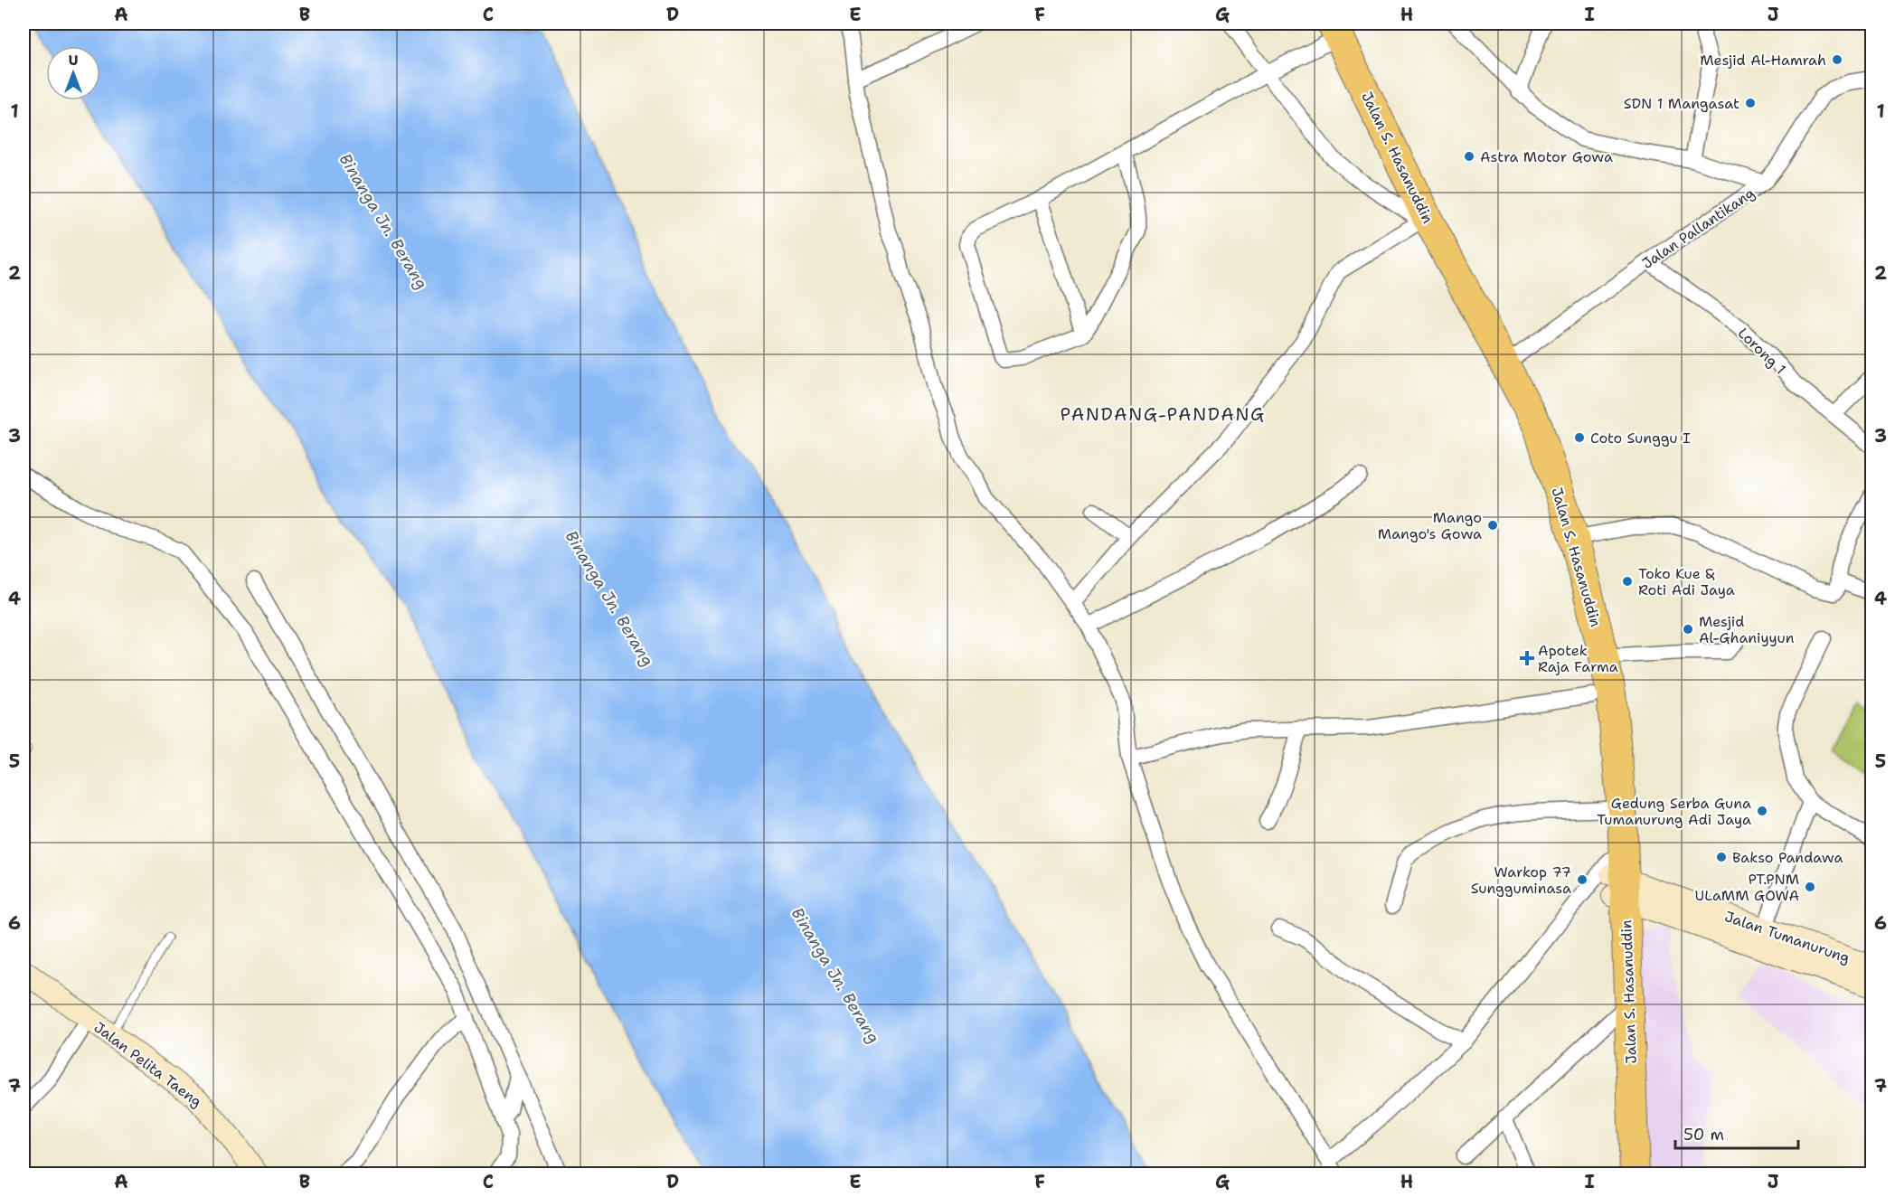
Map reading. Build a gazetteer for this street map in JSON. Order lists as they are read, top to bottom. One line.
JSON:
{"streets":{"highway":["Jalan S. Hasanuddin"],"street":["Jalan Pallantikang","Lorong 1","Jalan Tumanurung","Jalan Pelita Taeng"]},"crossings":[["Jalan S. Hasanuddin","Jalan Pallantikang"],["Jalan S. Hasanuddin","Jalan Tumanurung"],["Jalan Pallantikang","Lorong 1"]],"districts":["PANDANG-PANDANG"],"water":["Binanga Jn. Berang"],"places":{"other":["Mesjid Al-Hamrah","SDN 1 Mangasat","Astra Motor Gowa","Coto Sunggu I","Mango Mango's Gowa","Toko Kue & Roti Adi Jaya","Mesjid Al-Ghaniyyun","Gedung Serba Guna Tumanurung Adi Jaya","Bakso Pandawa","Warkop 77 Sungguminasa","PT.PNM ULaMM GOWA"],"health":["Apotek Raja Farma"]},"scale_bar":"50 m","north":"top","grid":{"columns":["A","B","C","D","E","F","G","H","I","J"],"rows":["1","2","3","4","5","6","7"]}}
